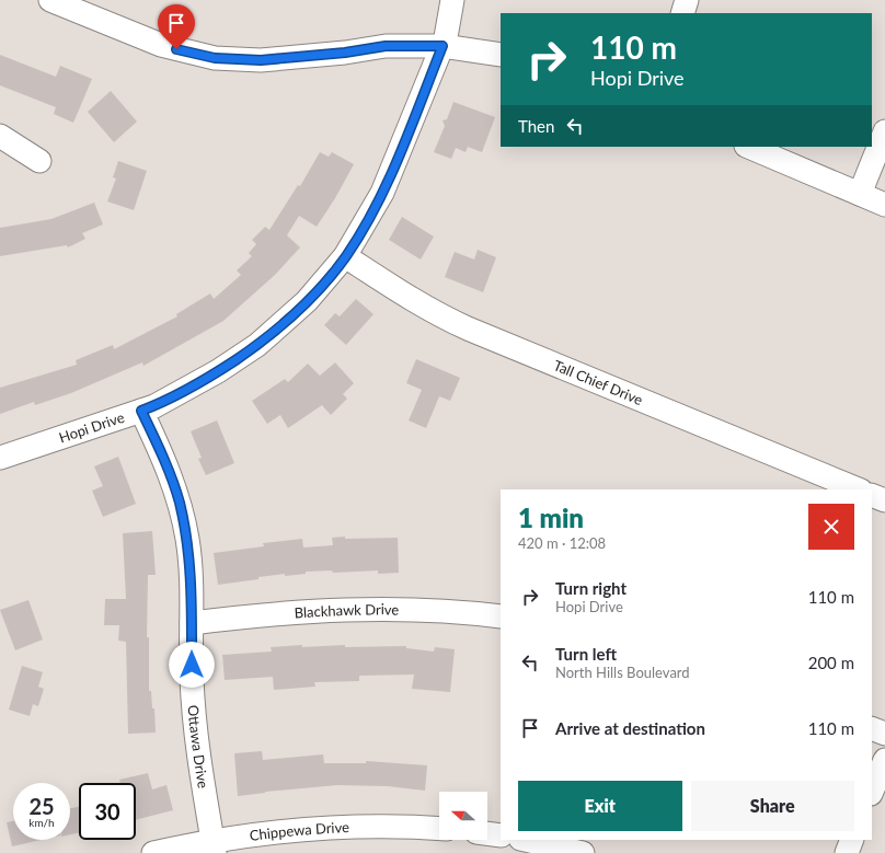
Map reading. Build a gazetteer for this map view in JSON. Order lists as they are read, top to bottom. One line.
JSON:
{"streets":{"street":["Tall Chief Drive","Hopi Drive","Blackhawk Drive","Ottawa Drive","Chippewa Drive"]},"crossings":[["Tall Chief Drive","Hopi Drive"],["Hopi Drive","Ottawa Drive"],["Blackhawk Drive","Ottawa Drive"],["Ottawa Drive","Chippewa Drive"]],"north":"left","page":{"turn":["110 m","Hopi Drive"],"then":"Then","heading":["1 min","420 m · 12:08"],"list":[{"name":"Turn right","note":"Hopi Drive","value":"110 m"},{"name":"Turn left","note":"North Hills Boulevard","value":"200 m"},{"name":"Arrive at destination","value":"110 m"}],"buttons":["Exit","Share"],"speed":"25 km/h","limit":"30"}}
